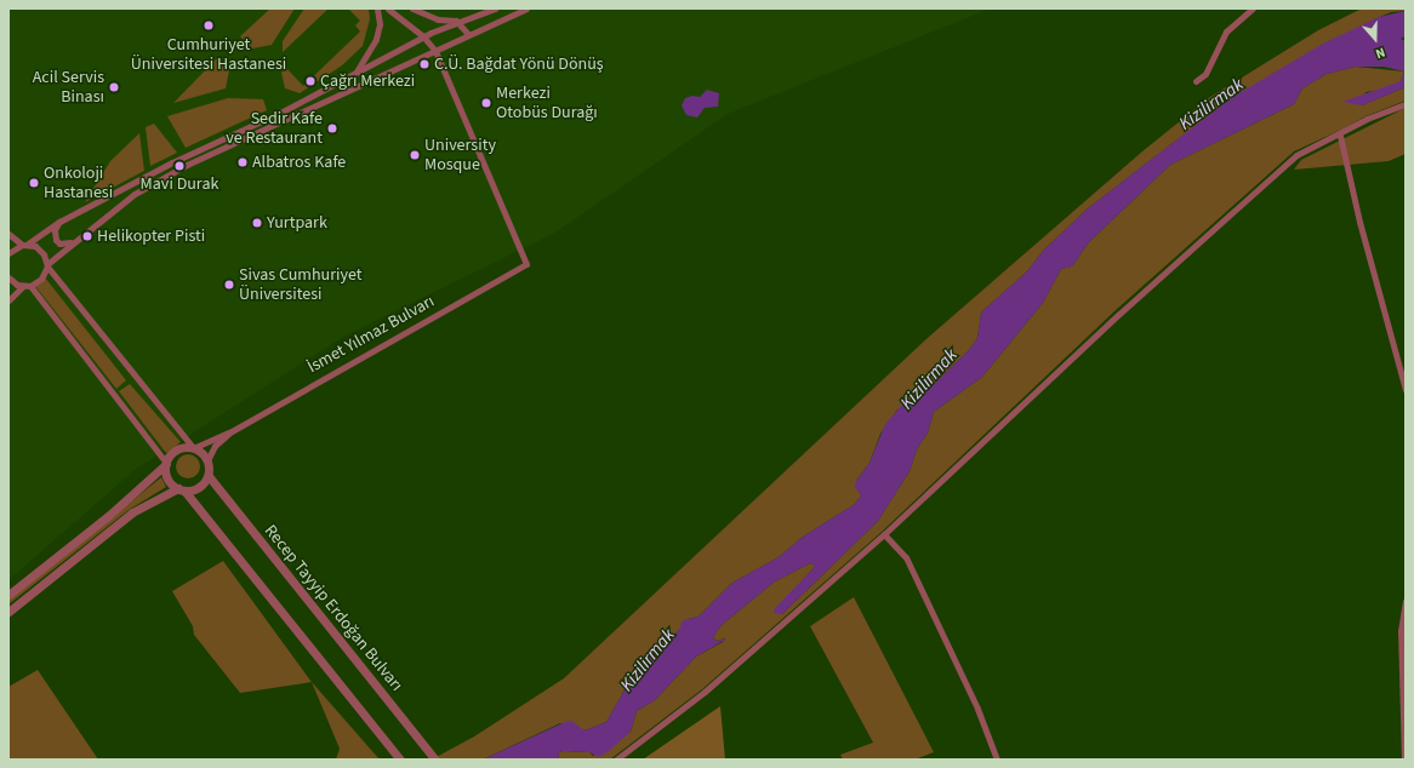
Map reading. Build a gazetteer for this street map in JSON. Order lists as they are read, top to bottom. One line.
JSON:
{"streets":{"street":["İsmet Yılmaz Bulvarı","Recep Tayyip Erdoğan Bulvarı"]},"crossings":[["İsmet Yılmaz Bulvarı","Recep Tayyip Erdoğan Bulvarı"]],"water":["Kizilirmak"],"places":["Cumhuriyet Üniversitesi Hastanesi","C.Ü. Bağdat Yönü Dönüş","Çağrı Merkezi","Acil Servis Binası","Merkezi Otobüs Durağı","Sedir Kafe ve Restaurant","University Mosque","Albatros Kafe","Mavi Durak","Onkoloji Hastanesi","Yurtpark","Helikopter Pisti","Sivas Cumhuriyet Üniversitesi"],"north":"bottom"}
